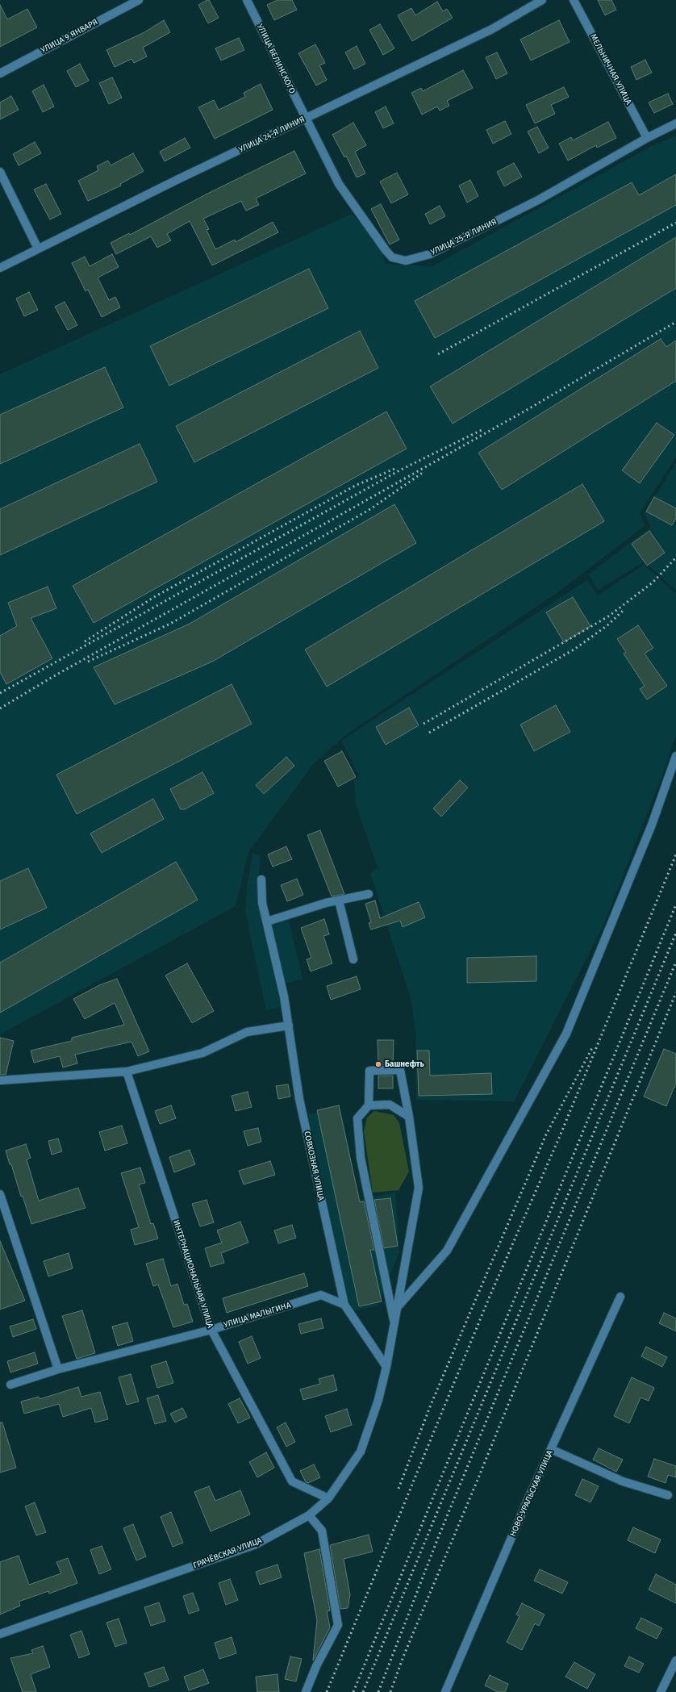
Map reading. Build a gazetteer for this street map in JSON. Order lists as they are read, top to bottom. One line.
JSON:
{"streets":{"street":["УЛИЦА 9 ЯНВАРЯ","УЛИЦА БЕЛИНСКОГО","МЕЛЬНИЧНАЯ УЛИЦА","УЛИЦА 24-Я ЛИНИЯ","УЛИЦА 25-Я ЛИНИЯ","СОВХОЗНАЯ УЛИЦА","ИНТЕРНАЦИОНАЛЬНАЯ УЛИЦА","УЛИЦА МАЛЫГИНА","НОВО-УРАЛЬСКАЯ УЛИЦА","ГРАЧЁВСКАЯ УЛИЦА"]},"crossings":[["УЛИЦА БЕЛИНСКОГО","УЛИЦА 24-Я ЛИНИЯ"],["УЛИЦА БЕЛИНСКОГО","УЛИЦА 25-Я ЛИНИЯ"],["МЕЛЬНИЧНАЯ УЛИЦА","УЛИЦА 25-Я ЛИНИЯ"],["УЛИЦА 24-Я ЛИНИЯ","УЛИЦА 25-Я ЛИНИЯ"],["СОВХОЗНАЯ УЛИЦА","УЛИЦА МАЛЫГИНА"],["ИНТЕРНАЦИОНАЛЬНАЯ УЛИЦА","УЛИЦА МАЛЫГИНА"],["ИНТЕРНАЦИОНАЛЬНАЯ УЛИЦА","ГРАЧЁВСКАЯ УЛИЦА"]],"places":["Башнефть"]}
